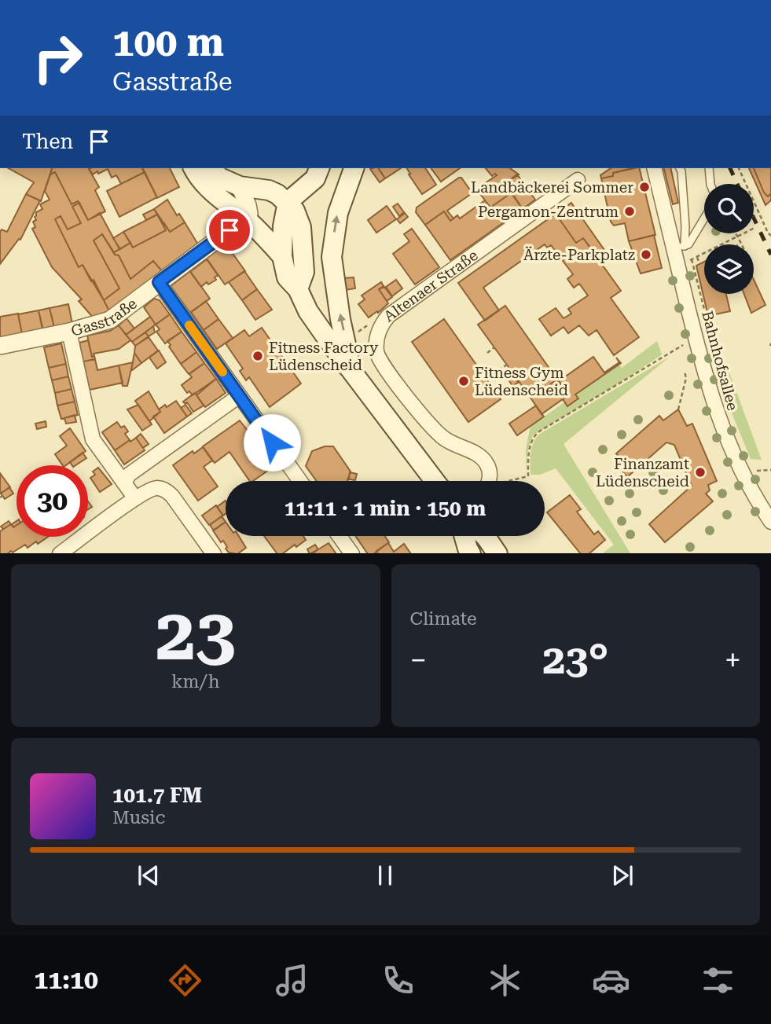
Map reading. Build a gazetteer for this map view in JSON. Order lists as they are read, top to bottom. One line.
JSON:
{"streets":{"street":["Altenaer Straße","Gasstraße","Bahnhofsallee"]},"places":["Landbäckerei Sommer","Pergamon-Zentrum","Ärzte-Parkplatz","Fitness Factory Lüdenscheid","Fitness Gym Lüdenscheid","Finanzamt Lüdenscheid"],"page":{"turn":["100 m","Gasstraße"],"then":"Then","limit":"30","trip":"11:11 · 1 min · 150 m","tile":[["23","km/h"],"Climate"],"heat":["−","23°","+"],"song":["101.7 FM","Music"],"tabs":"11:10"}}
